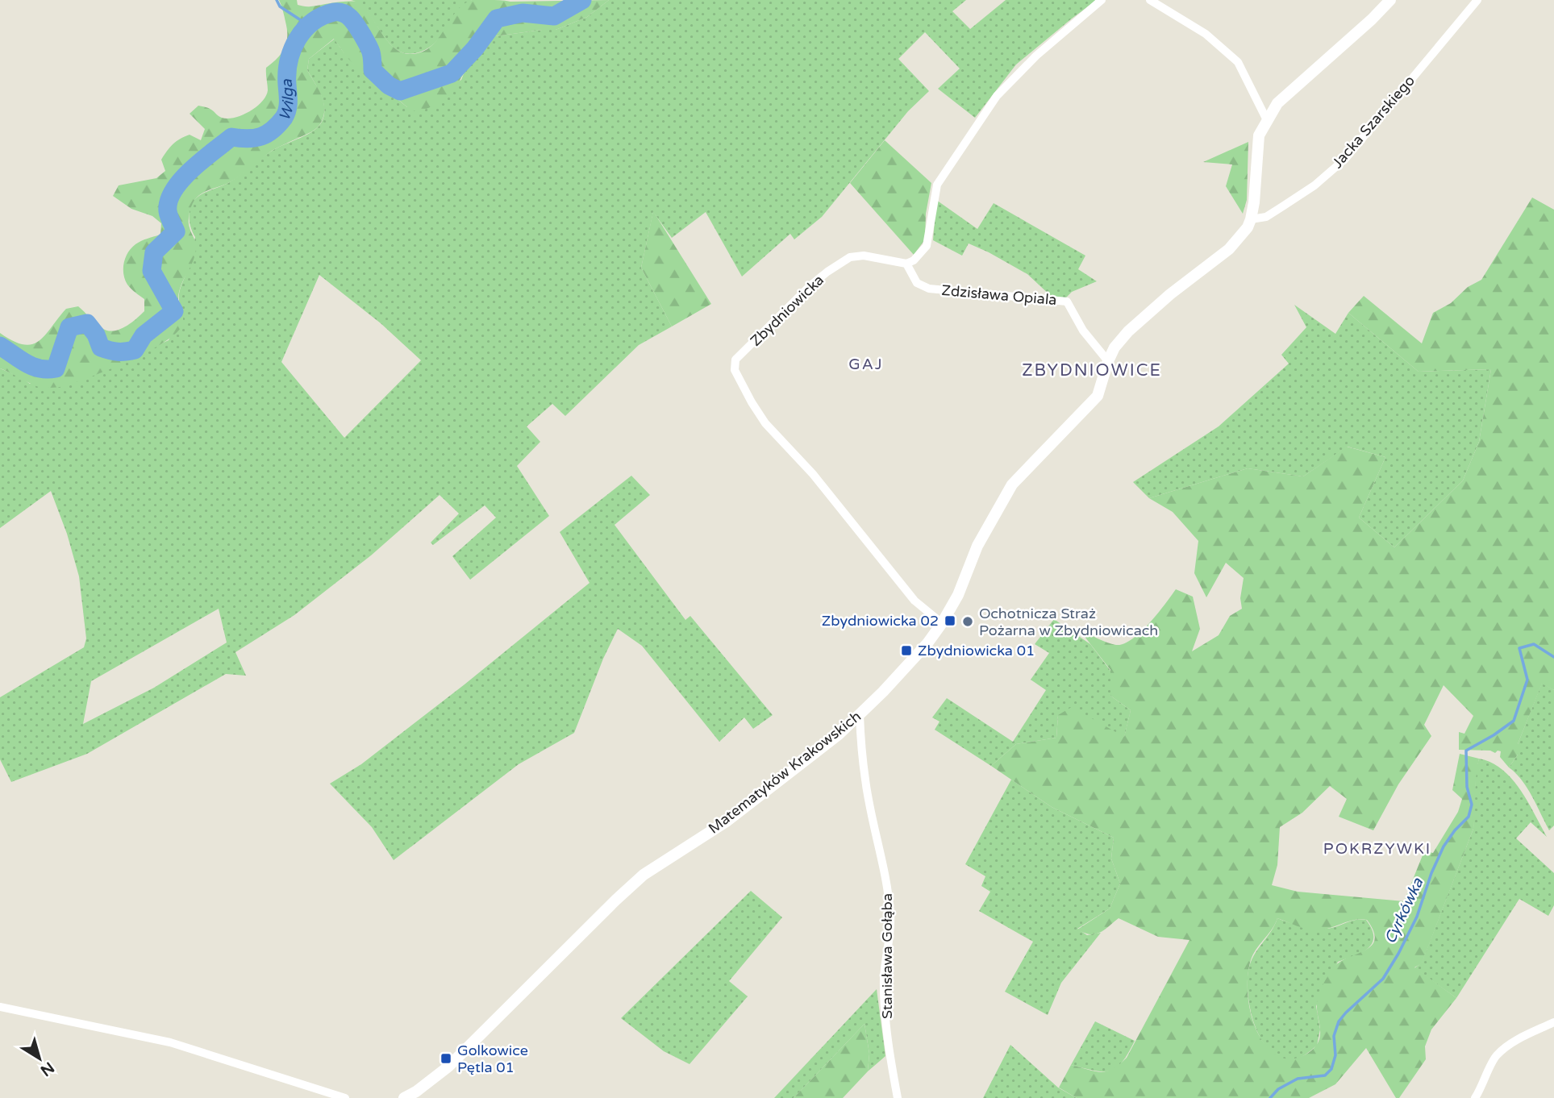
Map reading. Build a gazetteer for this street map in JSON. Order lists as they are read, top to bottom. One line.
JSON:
{"streets":{"street":["Jacka Szarskiego","Zdzisława Opiala","Zbydniowicka","Matematyków Krakowskich","Stanisława Gołąba"]},"crossings":[["Jacka Szarskiego","Matematyków Krakowskich"],["Zdzisława Opiala","Zbydniowicka"],["Zdzisława Opiala","Matematyków Krakowskich"],["Zbydniowicka","Matematyków Krakowskich"],["Matematyków Krakowskich","Stanisława Gołąba"]],"districts":["GAJ","ZBYDNIOWICE","POKRZYWKI"],"water":["Wilga","Cyrkówka"],"places":{"transit":["Zbydniowicka 02","Zbydniowicka 01","Golkowice Pętla 01"],"other":["Ochotnicza Straż Pożarna w Zbydniowicach"]},"north":"bottom right"}
